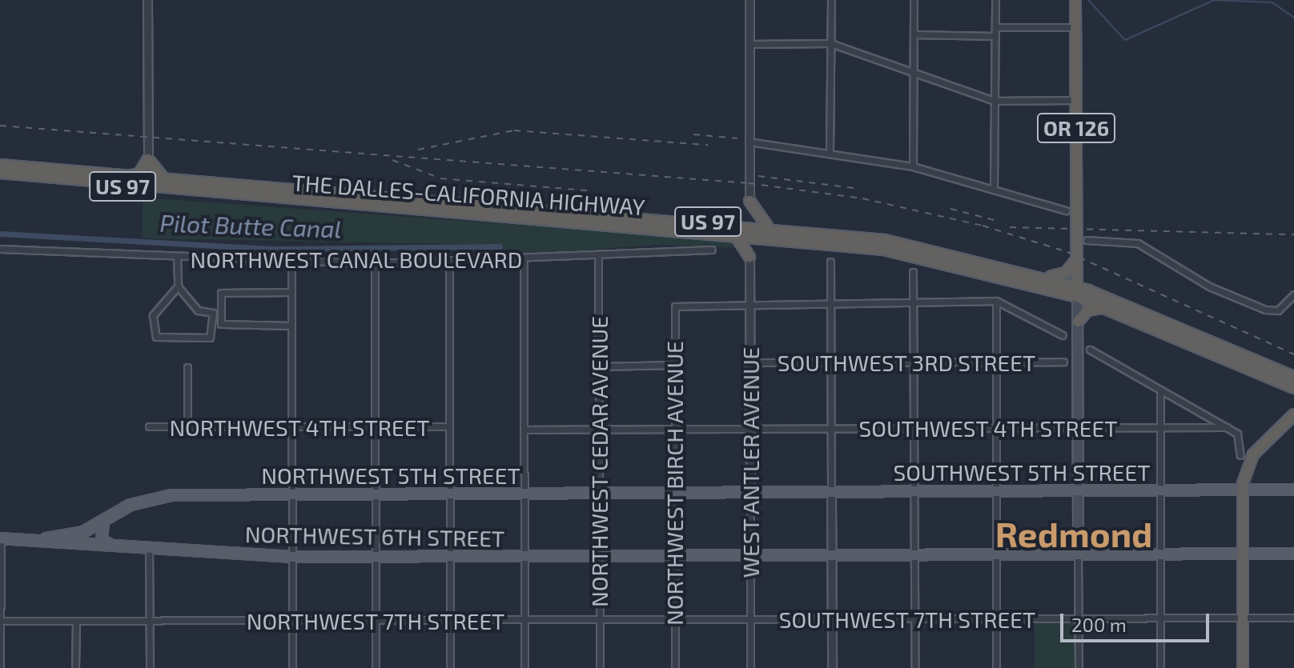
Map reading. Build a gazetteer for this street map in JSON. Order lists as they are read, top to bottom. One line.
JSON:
{"streets":{"highway":["OR 126","US 97","THE DALLES-CALIFORNIA HIGHWAY"],"main road":["SOUTHWEST 5TH STREET","NORTHWEST 5TH STREET","NORTHWEST 6TH STREET"],"street":["NORTHWEST CANAL BOULEVARD","SOUTHWEST 3RD STREET","NORTHWEST 4TH STREET","SOUTHWEST 4TH STREET","NORTHWEST CEDAR AVENUE","WEST ANTLER AVENUE","NORTHWEST BIRCH AVENUE","SOUTHWEST 7TH STREET","NORTHWEST 7TH STREET"]},"crossings":[["OR 126","THE DALLES-CALIFORNIA HIGHWAY"],["NORTHWEST CANAL BOULEVARD","NORTHWEST CEDAR AVENUE"],["SOUTHWEST 3RD STREET","WEST ANTLER AVENUE"],["SOUTHWEST 4TH STREET","WEST ANTLER AVENUE"],["NORTHWEST CEDAR AVENUE","NORTHWEST 5TH STREET"],["NORTHWEST CEDAR AVENUE","NORTHWEST 6TH STREET"],["NORTHWEST CEDAR AVENUE","NORTHWEST 7TH STREET"],["WEST ANTLER AVENUE","SOUTHWEST 5TH STREET"],["WEST ANTLER AVENUE","NORTHWEST 5TH STREET"],["WEST ANTLER AVENUE","NORTHWEST BIRCH AVENUE"],["WEST ANTLER AVENUE","NORTHWEST 6TH STREET"],["WEST ANTLER AVENUE","SOUTHWEST 7TH STREET"],["WEST ANTLER AVENUE","NORTHWEST 7TH STREET"],["SOUTHWEST 5TH STREET","NORTHWEST 5TH STREET"],["NORTHWEST 5TH STREET","NORTHWEST BIRCH AVENUE"],["NORTHWEST 5TH STREET","NORTHWEST 6TH STREET"],["NORTHWEST BIRCH AVENUE","NORTHWEST 6TH STREET"],["NORTHWEST BIRCH AVENUE","NORTHWEST 7TH STREET"],["SOUTHWEST 7TH STREET","NORTHWEST 7TH STREET"]],"districts":["Redmond"],"water":["Pilot Butte Canal"],"scale_bar":"200 m"}
